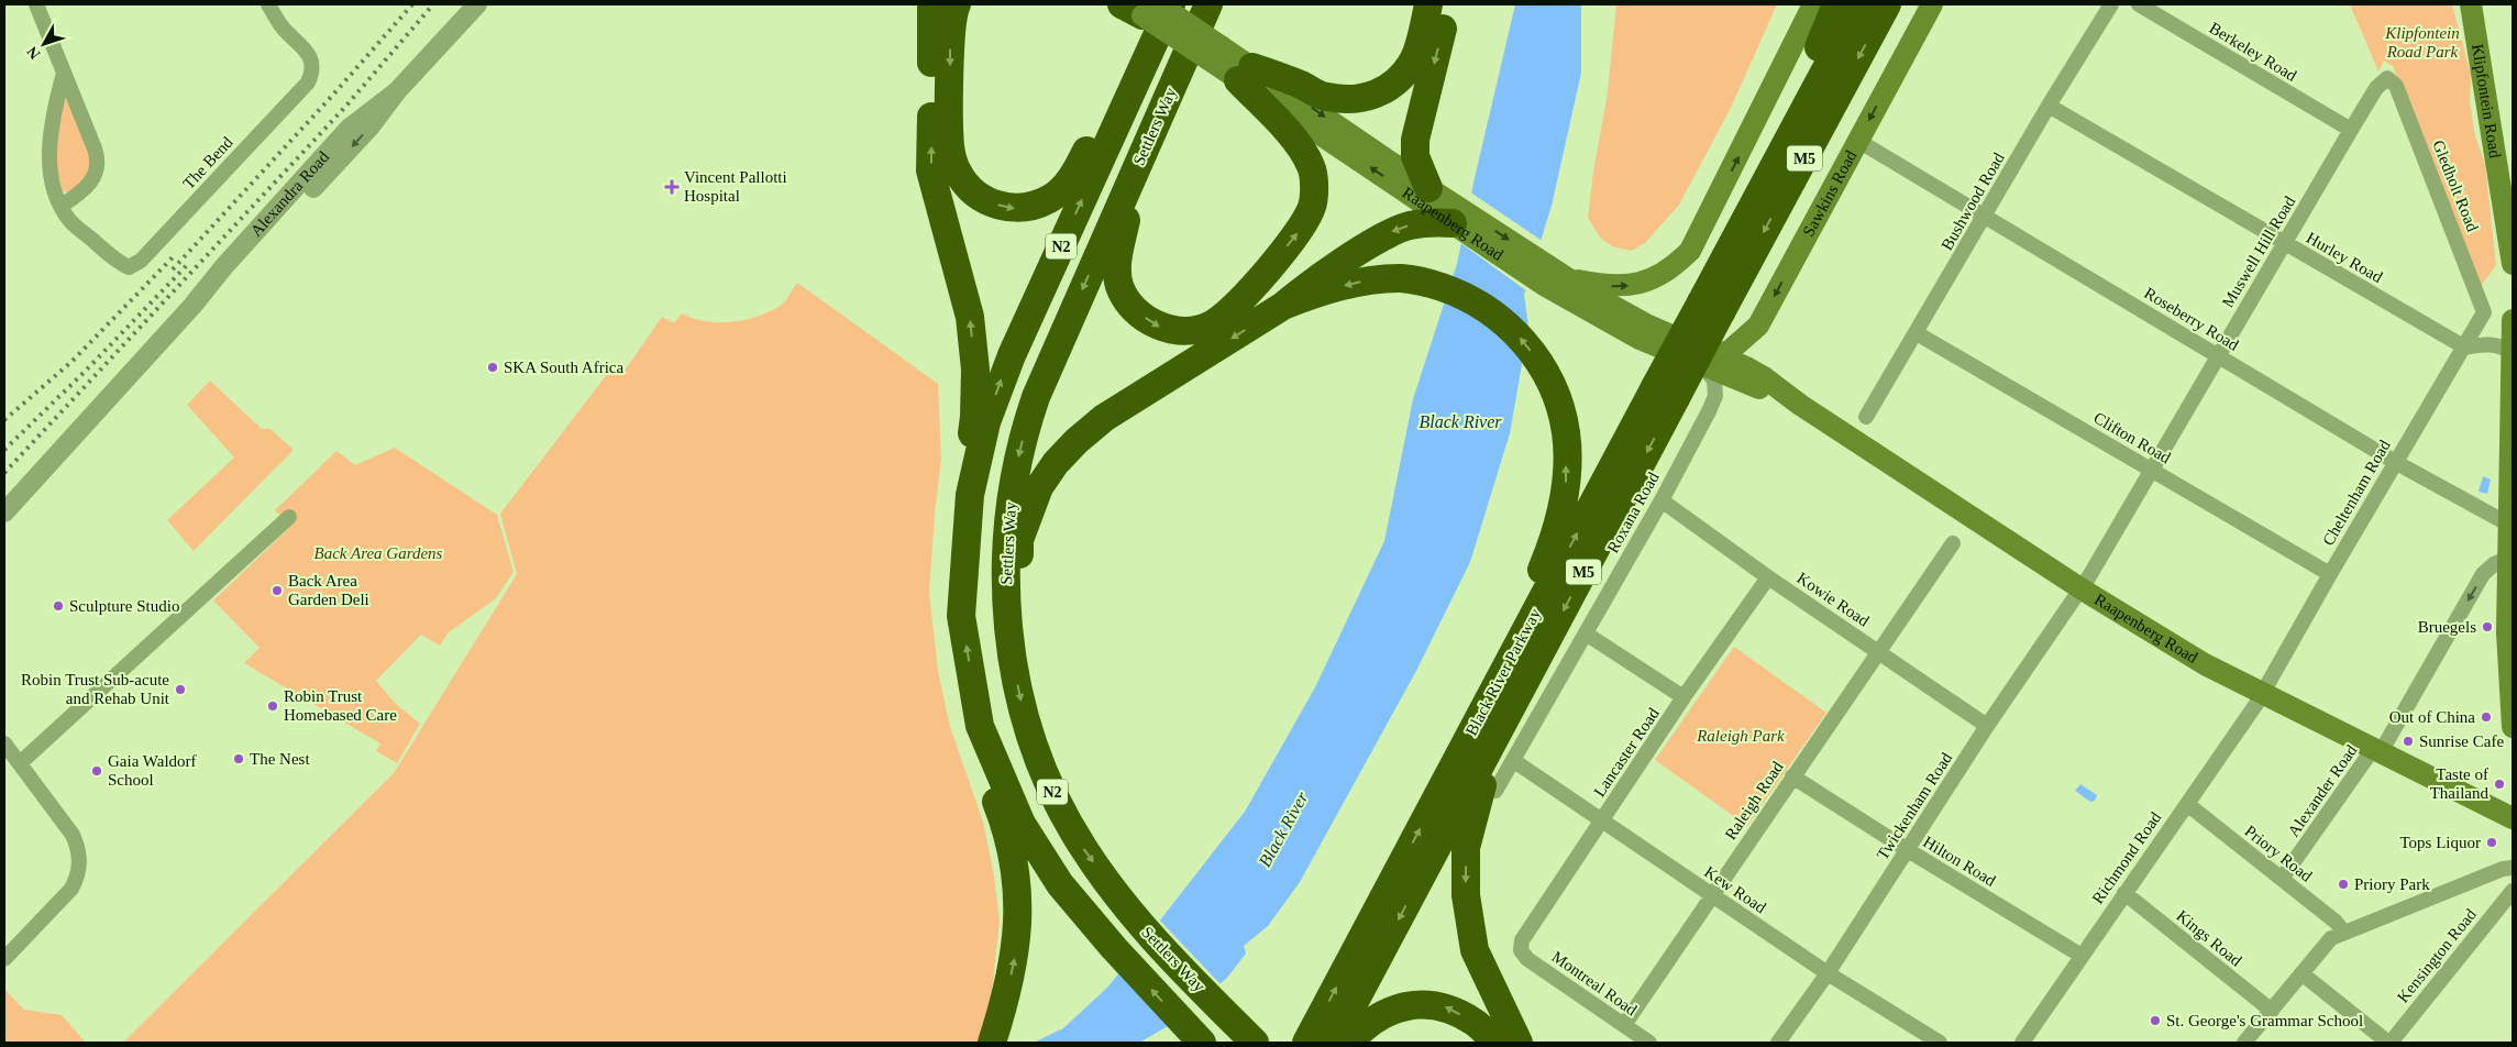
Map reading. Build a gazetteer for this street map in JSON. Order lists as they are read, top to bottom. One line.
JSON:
{"streets":{"highway":["Settlers Way","M5","N2","Black River Parkway"],"main road":["Klipfontein Road","Sawkins Road","Raapenberg Road"],"street":["Berkeley Road","The Bend","Gledholt Road","Alexandra Road","Bushwood Road","Muswell Hill Road","Hurley Road","Roseberry Road","Clifton Road","Cheltenham Road","Roxana Road","Kowie Road","Lancaster Road","Alexander Road","Raleigh Road","Twickenham Road","Priory Road","Richmond Road","Hilton Road","Kew Road","Kings Road","Kensington Road","Montreal Road"]},"crossings":[["Berkeley Road","Muswell Hill Road"],["M5","Black River Parkway"],["Gledholt Road","Muswell Hill Road"],["Gledholt Road","Cheltenham Road"],["Sawkins Road","Raapenberg Road"],["Sawkins Road","Roseberry Road"],["Sawkins Road","Roxana Road"],["Bushwood Road","Hurley Road"],["Bushwood Road","Roseberry Road"],["Bushwood Road","Clifton Road"],["Raapenberg Road","Muswell Hill Road"],["Raapenberg Road","Cheltenham Road"],["Raapenberg Road","Roxana Road"],["Raapenberg Road","Alexander Road"],["Raapenberg Road","Twickenham Road"],["Raapenberg Road","Richmond Road"],["Muswell Hill Road","Hurley Road"],["Muswell Hill Road","Roseberry Road"],["Muswell Hill Road","Clifton Road"],["Muswell Hill Road","Twickenham Road"],["Hurley Road","Cheltenham Road"],["Roseberry Road","Cheltenham Road"],["Clifton Road","Cheltenham Road"],["Cheltenham Road","Richmond Road"],["Roxana Road","Kowie Road"],["Roxana Road","Black River Parkway"],["Roxana Road","Kew Road"],["Kowie Road","Lancaster Road"],["Kowie Road","Raleigh Road"],["Kowie Road","Twickenham Road"],["Black River Parkway","Kew Road"],["Lancaster Road","Kew Road"],["Lancaster Road","Montreal Road"],["Alexander Road","Priory Road"],["Raleigh Road","Hilton Road"],["Raleigh Road","Kew Road"],["Raleigh Road","Montreal Road"],["Twickenham Road","Hilton Road"],["Twickenham Road","Kew Road"],["Priory Road","Richmond Road"],["Richmond Road","Hilton Road"],["Richmond Road","Kings Road"]],"one_way":["Sawkins Road","Alexander Road"],"water":["Black River"],"parks":["Klipfontein Road Park","Back Area Gardens","Raleigh Park"],"places":{"health":["Vincent Pallotti Hospital"],"other":["SKA South Africa","Back Area Garden Deli","Sculpture Studio","Bruegels","Robin Trust Sub-acute and Rehab Unit","Robin Trust Homebased Care","Out of China","Sunrise Cafe","The Nest","Gaia Waldorf School","Taste of Thailand","Tops Liquor","Priory Park","St. George's Grammar School"]},"north":"bottom left"}
